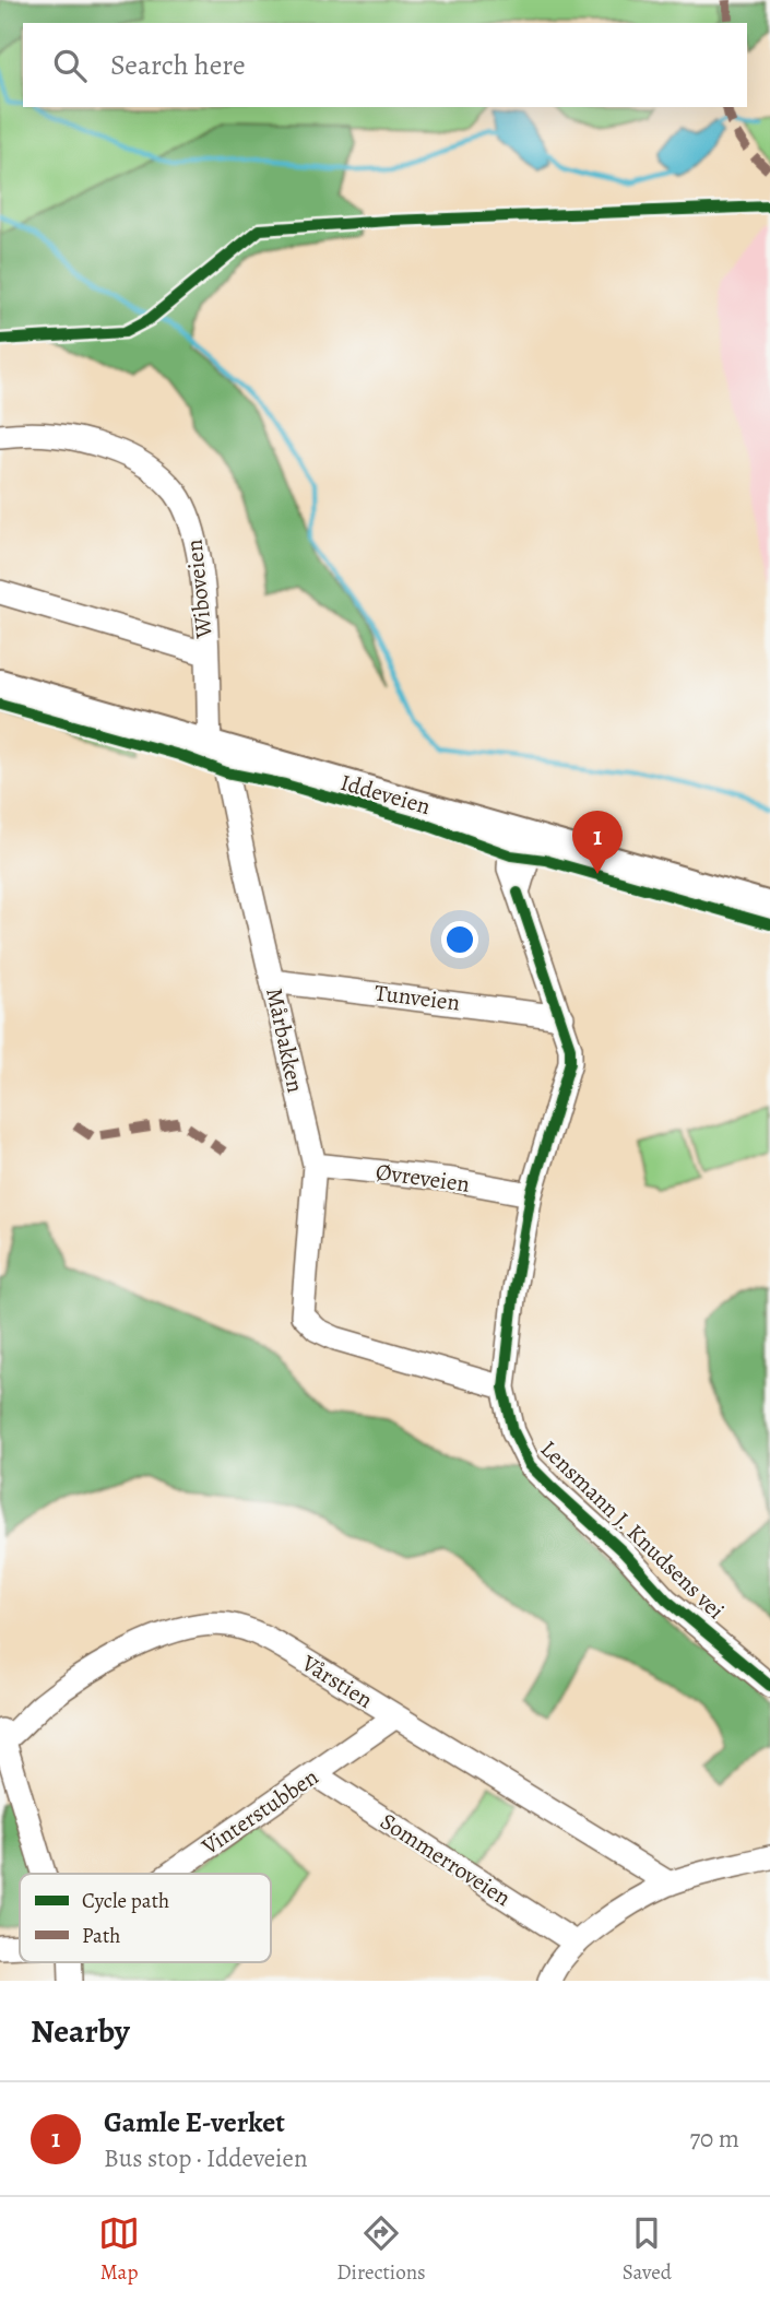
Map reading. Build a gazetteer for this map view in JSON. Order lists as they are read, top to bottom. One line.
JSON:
{"streets":{"main road":["Iddeveien"],"street":["Wiboveien","Tunveien","Mårbakken","Øvreveien","Lensmann J. Knudsens vei","Vårstien","Vinterstubben","Sommerroveien"]},"crossings":[["Wiboveien","Iddeveien"],["Wiboveien","Mårbakken"],["Iddeveien","Mårbakken"],["Iddeveien","Lensmann J. Knudsens vei"],["Tunveien","Mårbakken"],["Tunveien","Lensmann J. Knudsens vei"],["Mårbakken","Øvreveien"],["Mårbakken","Lensmann J. Knudsens vei"],["Øvreveien","Lensmann J. Knudsens vei"],["Vårstien","Vinterstubben"],["Vinterstubben","Sommerroveien"]],"legend":["Cycle path","Path"],"page":{"search":"Search here","pins":"1","heading":"Nearby","list":[{"mark":"1","name":"Gamle E-verket","note":"Bus stop · Iddeveien","value":"70 m"}],"nav":["Map","Directions","Saved"]}}
